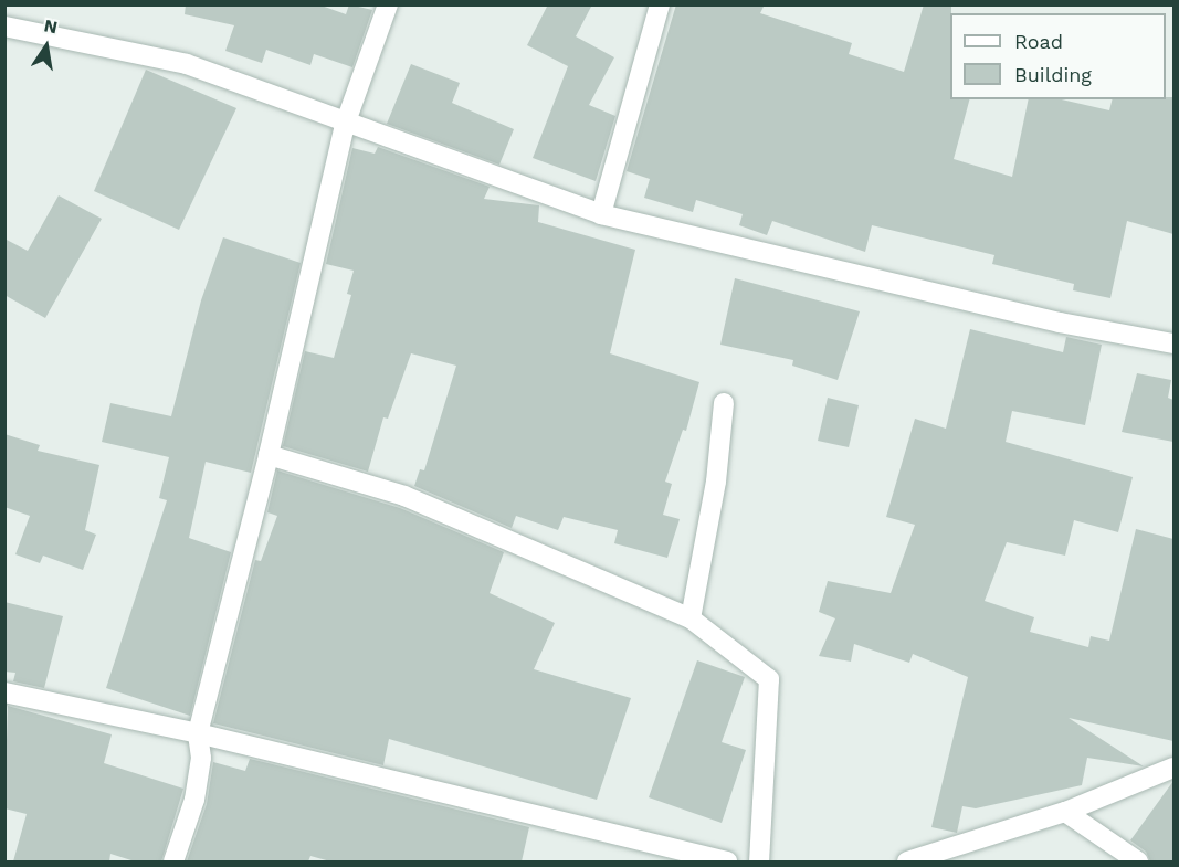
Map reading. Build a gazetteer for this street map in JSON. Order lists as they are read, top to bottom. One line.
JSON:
{"legend":["Road","Building"],"north":"top"}
